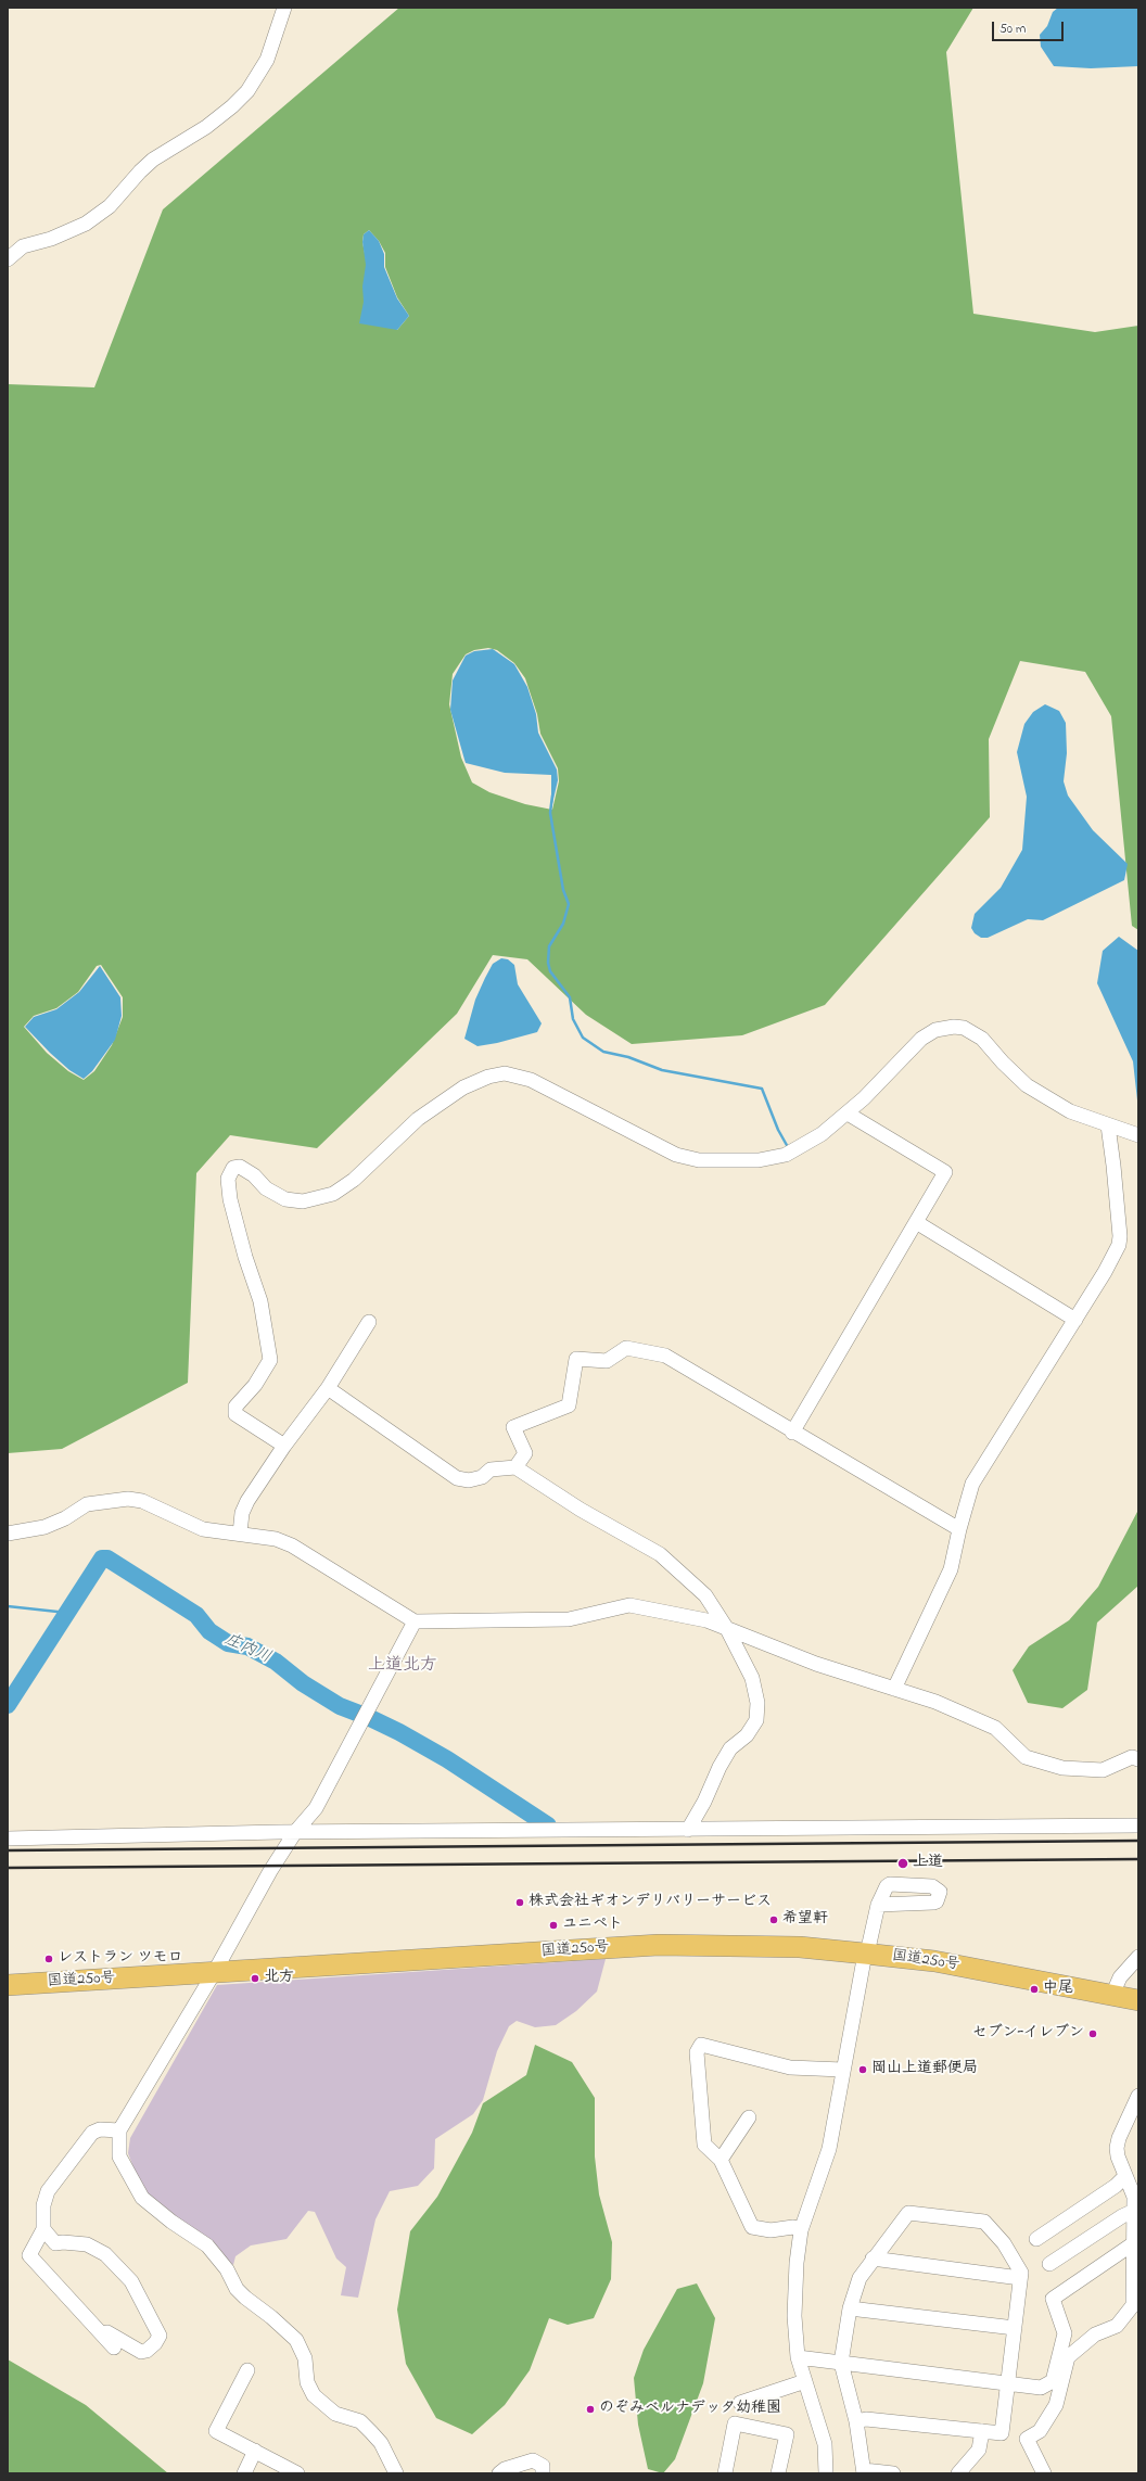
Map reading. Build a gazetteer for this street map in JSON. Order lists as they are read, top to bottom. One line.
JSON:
{"streets":{"highway":["国道250号"]},"districts":["上道北方"],"water":["庄内川"],"places":["上道","株式会社ギオンデリバリーサービス","希望軒","ユニペト","レストラン ツモロ","北方","中尾","セブン-イレブン","岡山上道郵便局","のぞみベルナデッタ幼稚園"],"scale_bar":"50 m"}
